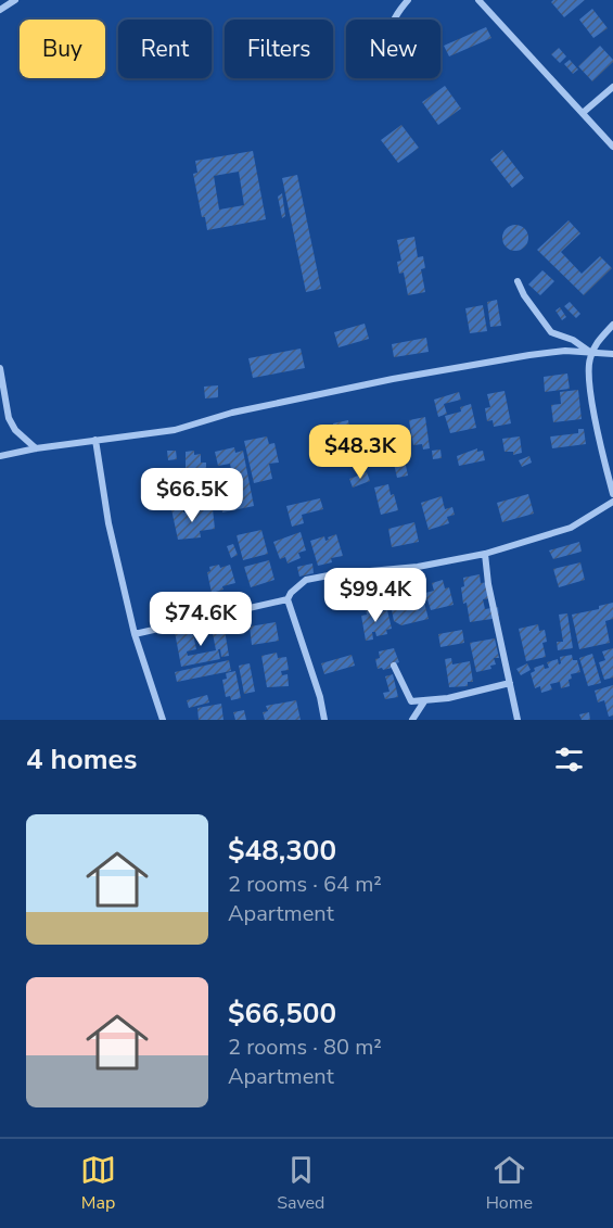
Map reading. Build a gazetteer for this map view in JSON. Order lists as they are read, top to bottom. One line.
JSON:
{"page":{"chip":["Buy","Rent","Filters","New"],"price":["$48.3K","$66.5K","$99.4K","$74.6K"],"heading":"4 homes","list":[{"name":"$48,300","note":"2 rooms · 64 m² · Apartment"},{"name":"$66,500","note":"2 rooms · 80 m² · Apartment"}],"tabs":["Map","Saved","Home"]}}
